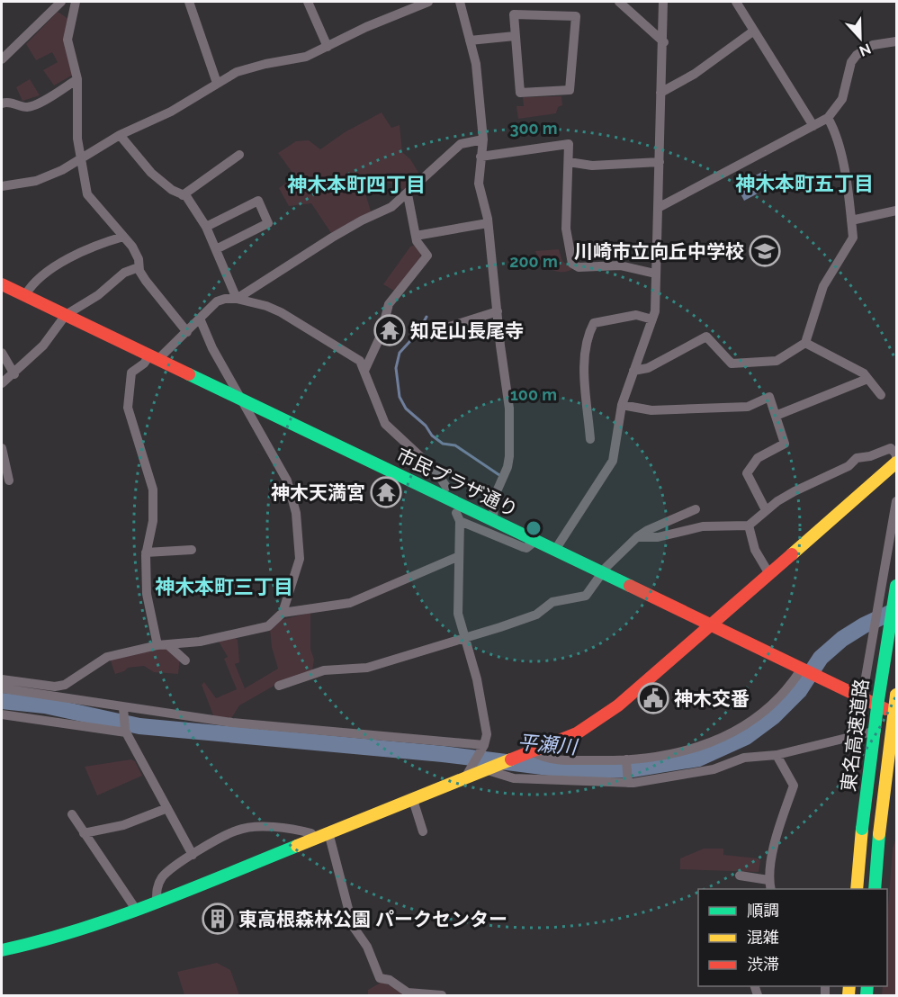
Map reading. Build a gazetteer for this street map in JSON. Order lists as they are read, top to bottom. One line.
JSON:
{"streets":{"main road":["市民プラザ通り","東名高速道路"]},"districts":["神木本町五丁目","神木本町四丁目","神木本町三丁目"],"water":["平瀬川"],"places":{"school or university":["川崎市立向丘中学校"],"temple":["知足山長尾寺","神木天満宮"],"public building":["神木交番"],"building":["東高根森林公園 パークセンター"]},"legend":["順調","混雑","渋滞"],"north":"bottom","rings":["300 m","200 m","100 m"]}
